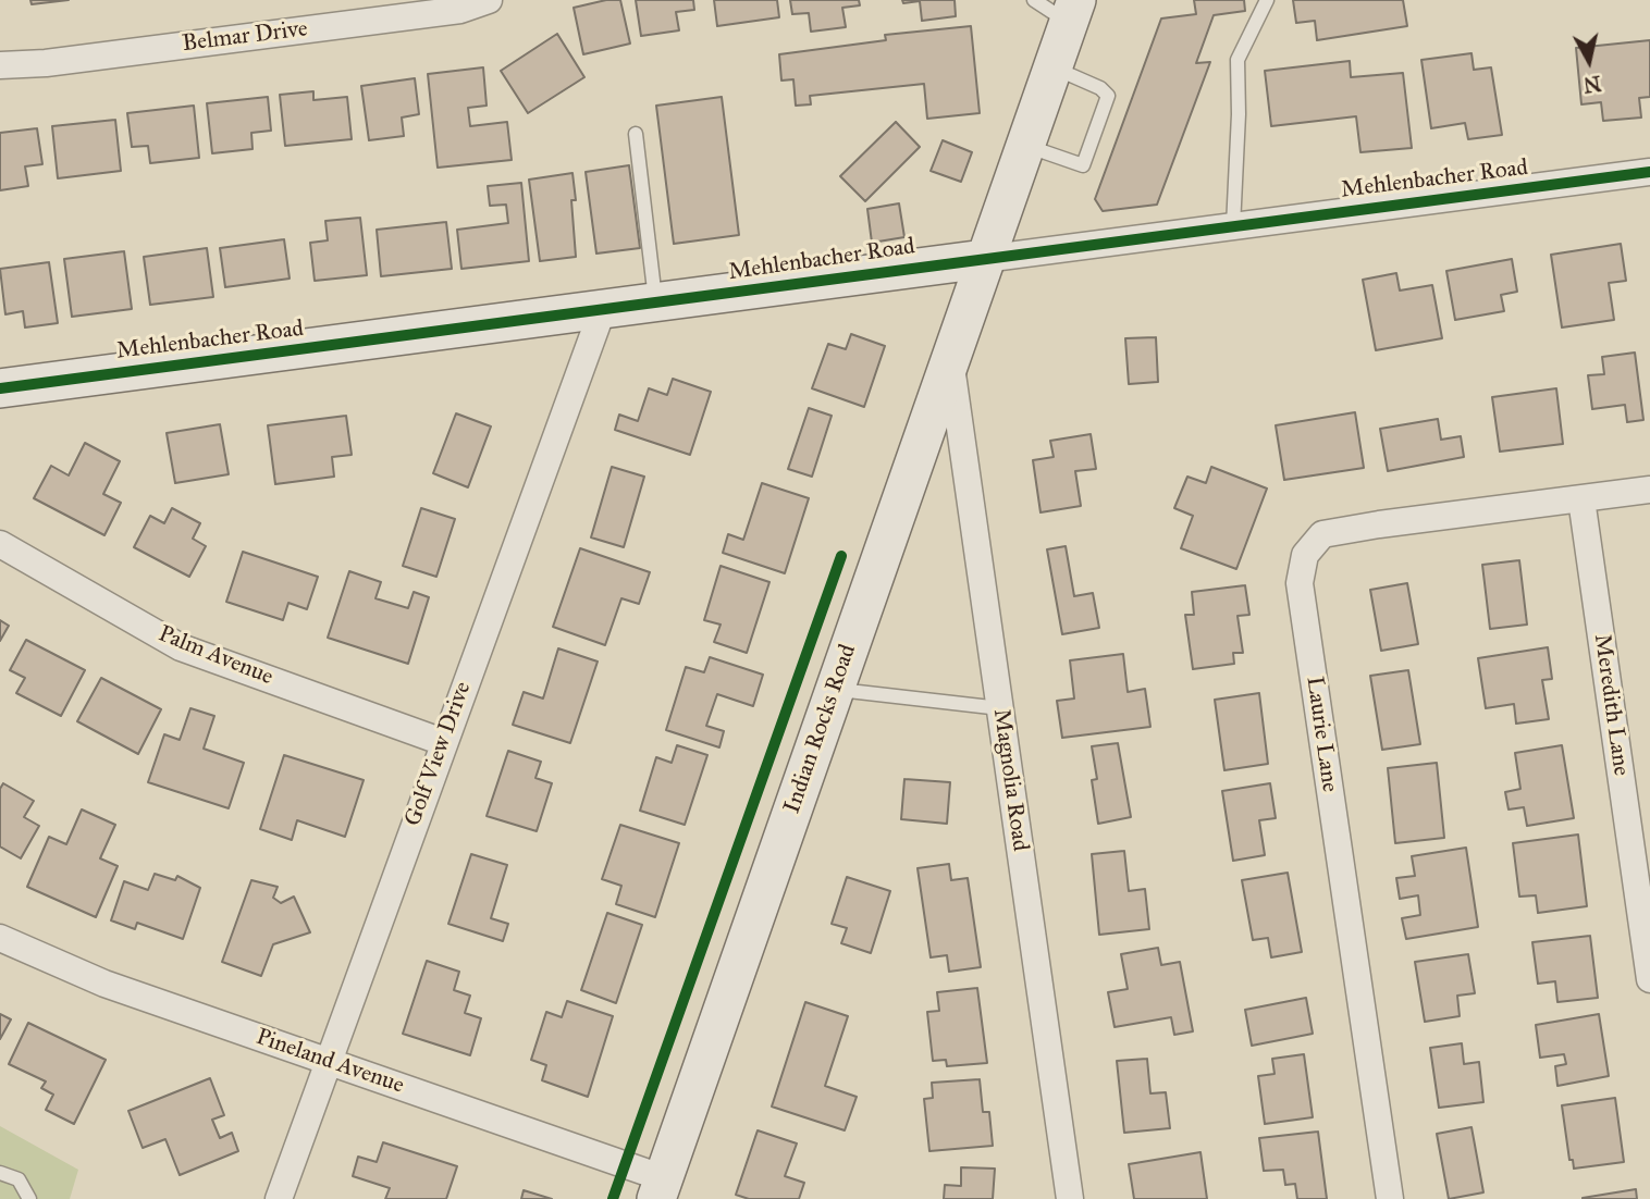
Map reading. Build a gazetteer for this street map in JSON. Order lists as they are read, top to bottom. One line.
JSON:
{"streets":{"street":["Belmar Drive","Mehlenbacher Road","Palm Avenue","Meredith Lane","Indian Rocks Road","Laurie Lane","Golf View Drive","Magnolia Road","Pineland Avenue"]},"crossings":[["Mehlenbacher Road","Indian Rocks Road"],["Mehlenbacher Road","Golf View Drive"],["Palm Avenue","Golf View Drive"],["Meredith Lane","Laurie Lane"],["Indian Rocks Road","Magnolia Road"],["Indian Rocks Road","Pineland Avenue"],["Golf View Drive","Pineland Avenue"]],"north":"bottom"}
